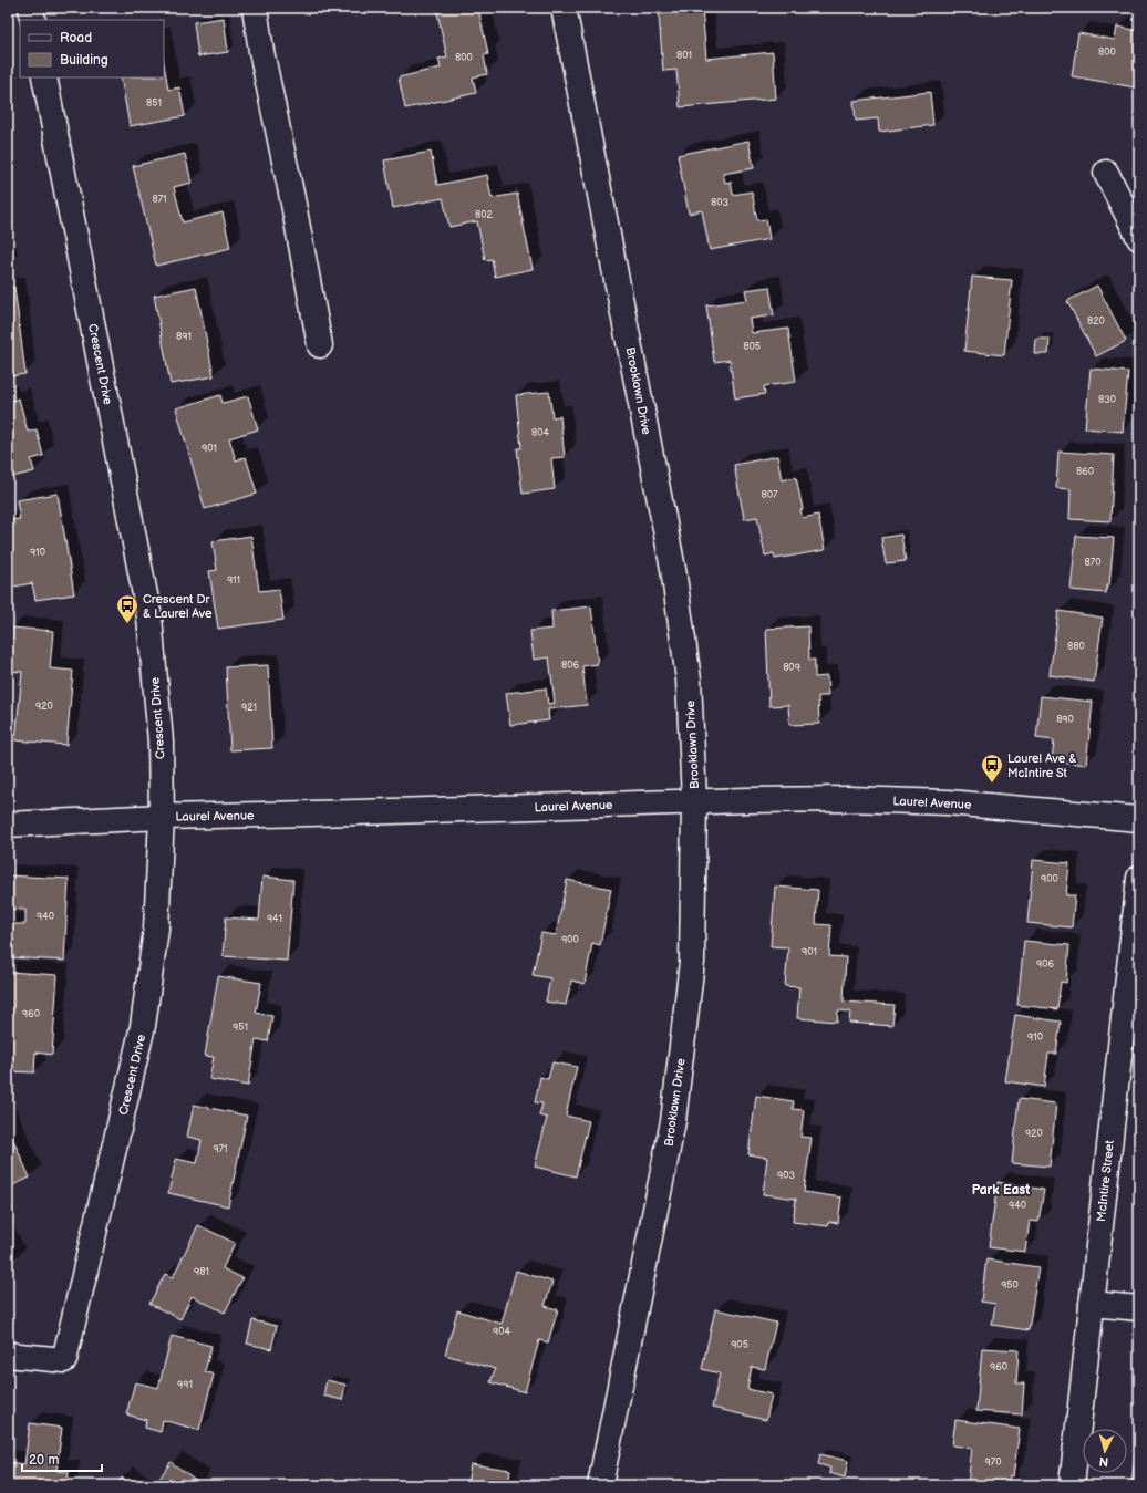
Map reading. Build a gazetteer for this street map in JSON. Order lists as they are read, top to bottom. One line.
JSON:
{"streets":{"street":["Crescent Drive","Brooklawn Drive","Laurel Avenue","McIntire Street"]},"crossings":[["Crescent Drive","Laurel Avenue"],["Brooklawn Drive","Laurel Avenue"]],"districts":["Park East"],"places":{"bus stop":["Crescent Dr & Laurel Ave","Laurel Ave & McIntire St"]},"house_numbers":["800","801","800","851","871","803","802","820","891","805","830","804","901","860","807","910","870","911","880","806","809","920","921","890","900","940","941","900","901","906","960","951","910","920","971","903","940","981","950","904","905","960","991","970"],"legend":["Road","Building"],"scale_bar":"20 m","north":"bottom"}
